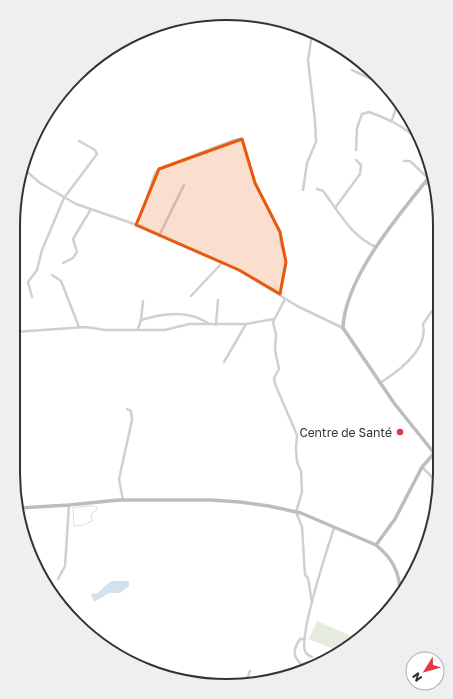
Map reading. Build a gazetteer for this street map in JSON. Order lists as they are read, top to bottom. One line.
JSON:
{"places":["Centre de Santé"],"north":"bottom left"}
